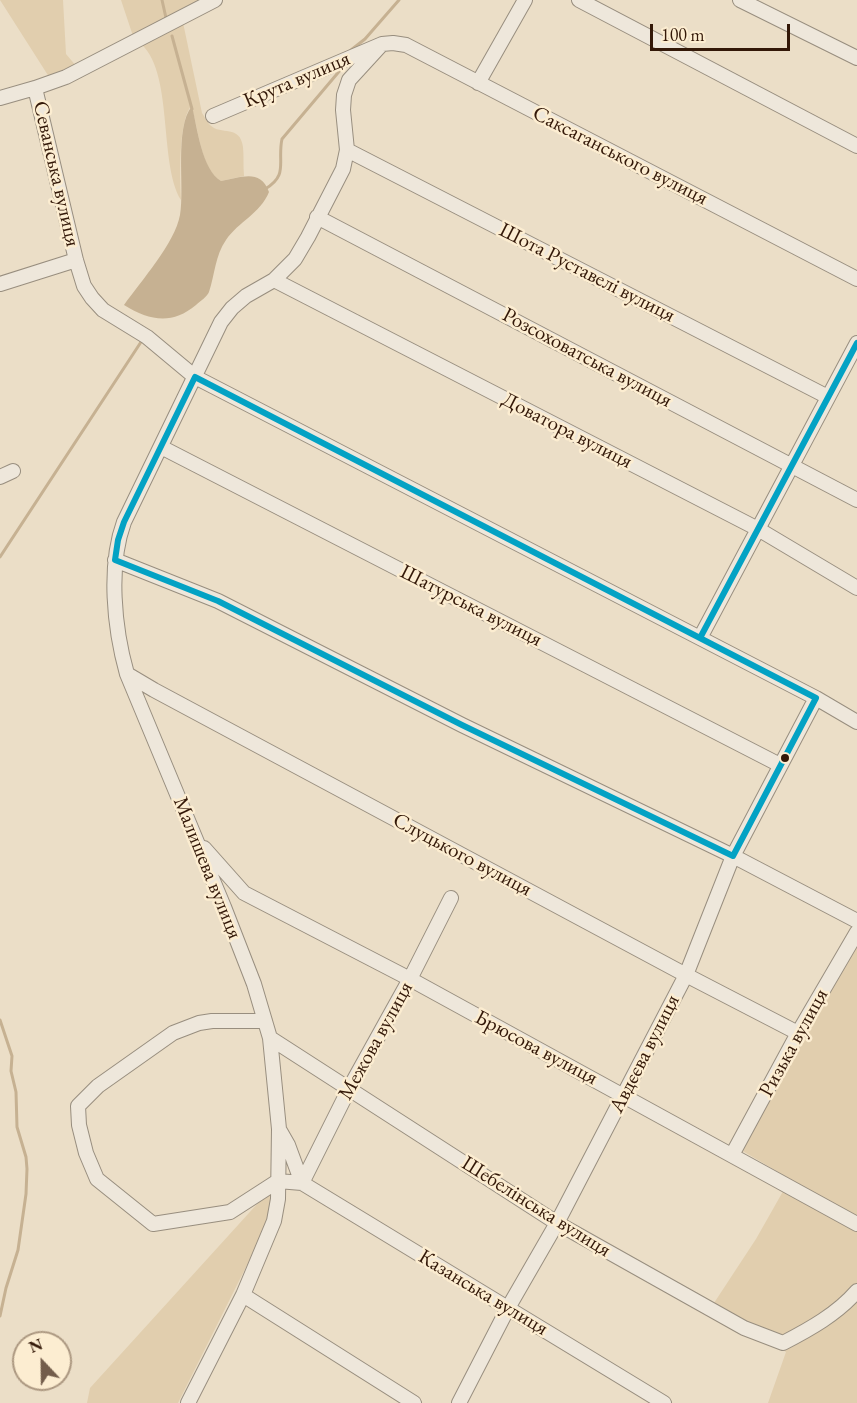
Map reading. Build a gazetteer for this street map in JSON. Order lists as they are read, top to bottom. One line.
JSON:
{"streets":{"street":["Крута вулиця","Саксаганського вулиця","Севанська вулиця","Шота Руставелі вулиця","Розсоховатська вулиця","Доватора вулиця","Шатурська вулиця","Слуцького вулиця","Малишева вулиця","Межова вулиця","Ризька вулиця","Брюсова вулиця","Авдєєва вулиця","Шебелінська вулиця","Казанська вулиця"]},"crossings":[["Крута вулиця","Саксаганського вулиця"],["Севанська вулиця","Малишева вулиця"],["Севанська вулиця","Авдєєва вулиця"],["Шота Руставелі вулиця","Малишева вулиця"],["Розсоховатська вулиця","Малишева вулиця"],["Доватора вулиця","Малишева вулиця"],["Шатурська вулиця","Малишева вулиця"],["Шатурська вулиця","Авдєєва вулиця"],["Слуцького вулиця","Малишева вулиця"],["Слуцького вулиця","Ризька вулиця"],["Слуцького вулиця","Авдєєва вулиця"],["Малишева вулиця","Брюсова вулиця"],["Малишева вулиця","Шебелінська вулиця"],["Малишева вулиця","Казанська вулиця"],["Межова вулиця","Брюсова вулиця"],["Межова вулиця","Шебелінська вулиця"],["Межова вулиця","Казанська вулиця"],["Ризька вулиця","Брюсова вулиця"],["Брюсова вулиця","Авдєєва вулиця"],["Авдєєва вулиця","Шебелінська вулиця"],["Авдєєва вулиця","Казанська вулиця"],["Шебелінська вулиця","Казанська вулиця"]],"scale_bar":"100 m","north":"top"}
